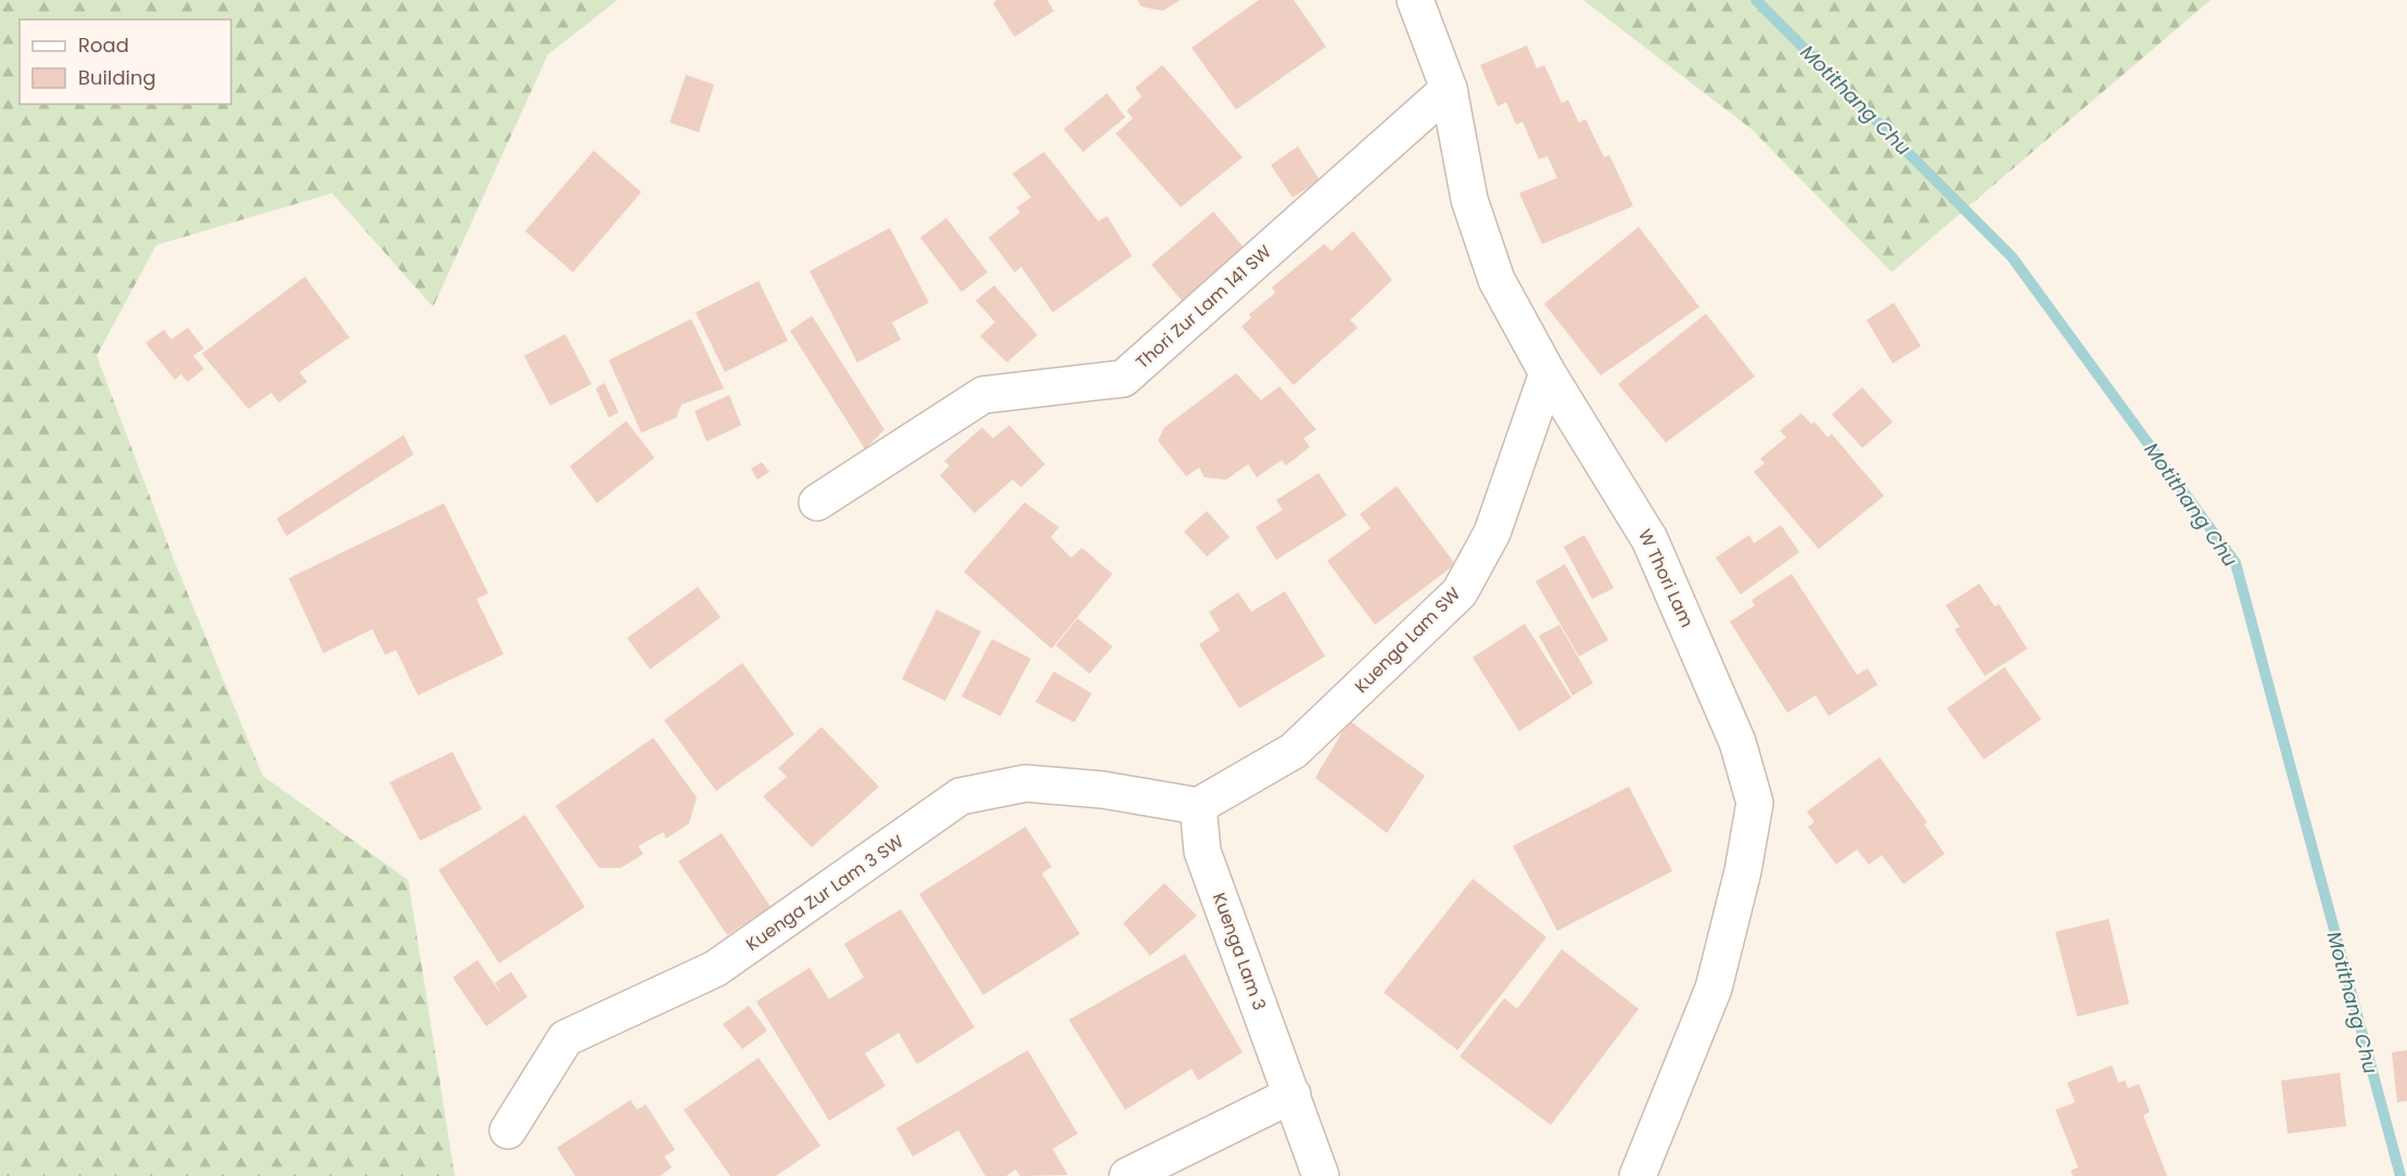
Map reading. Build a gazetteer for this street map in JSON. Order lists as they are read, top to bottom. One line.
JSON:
{"streets":{"street":["Thori Zur Lam 141 SW","W Thori Lam","Kuenga Lam SW","Kuenga Zur Lam 3 SW","Kuenga Lam 3"]},"crossings":[["Thori Zur Lam 141 SW","W Thori Lam"],["W Thori Lam","Kuenga Lam SW"],["Kuenga Lam SW","Kuenga Zur Lam 3 SW"],["Kuenga Lam SW","Kuenga Lam 3"],["Kuenga Zur Lam 3 SW","Kuenga Lam 3"]],"water":["Motithang Chu"],"legend":["Road","Building"]}
